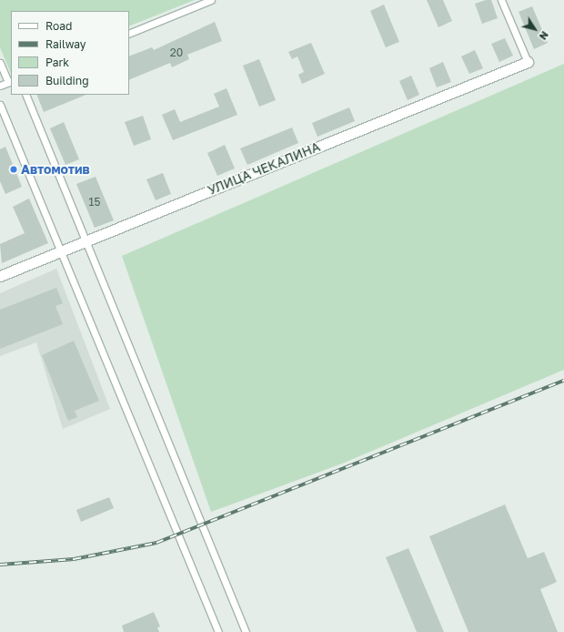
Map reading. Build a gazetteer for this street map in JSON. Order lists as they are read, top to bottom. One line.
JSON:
{"streets":{"main road":["УЛИЦА ЧЕКАЛИНА"]},"places":["Автомотив"],"house_numbers":["20","15"],"legend":["Road","Railway","Park","Building"],"north":"bottom right"}
